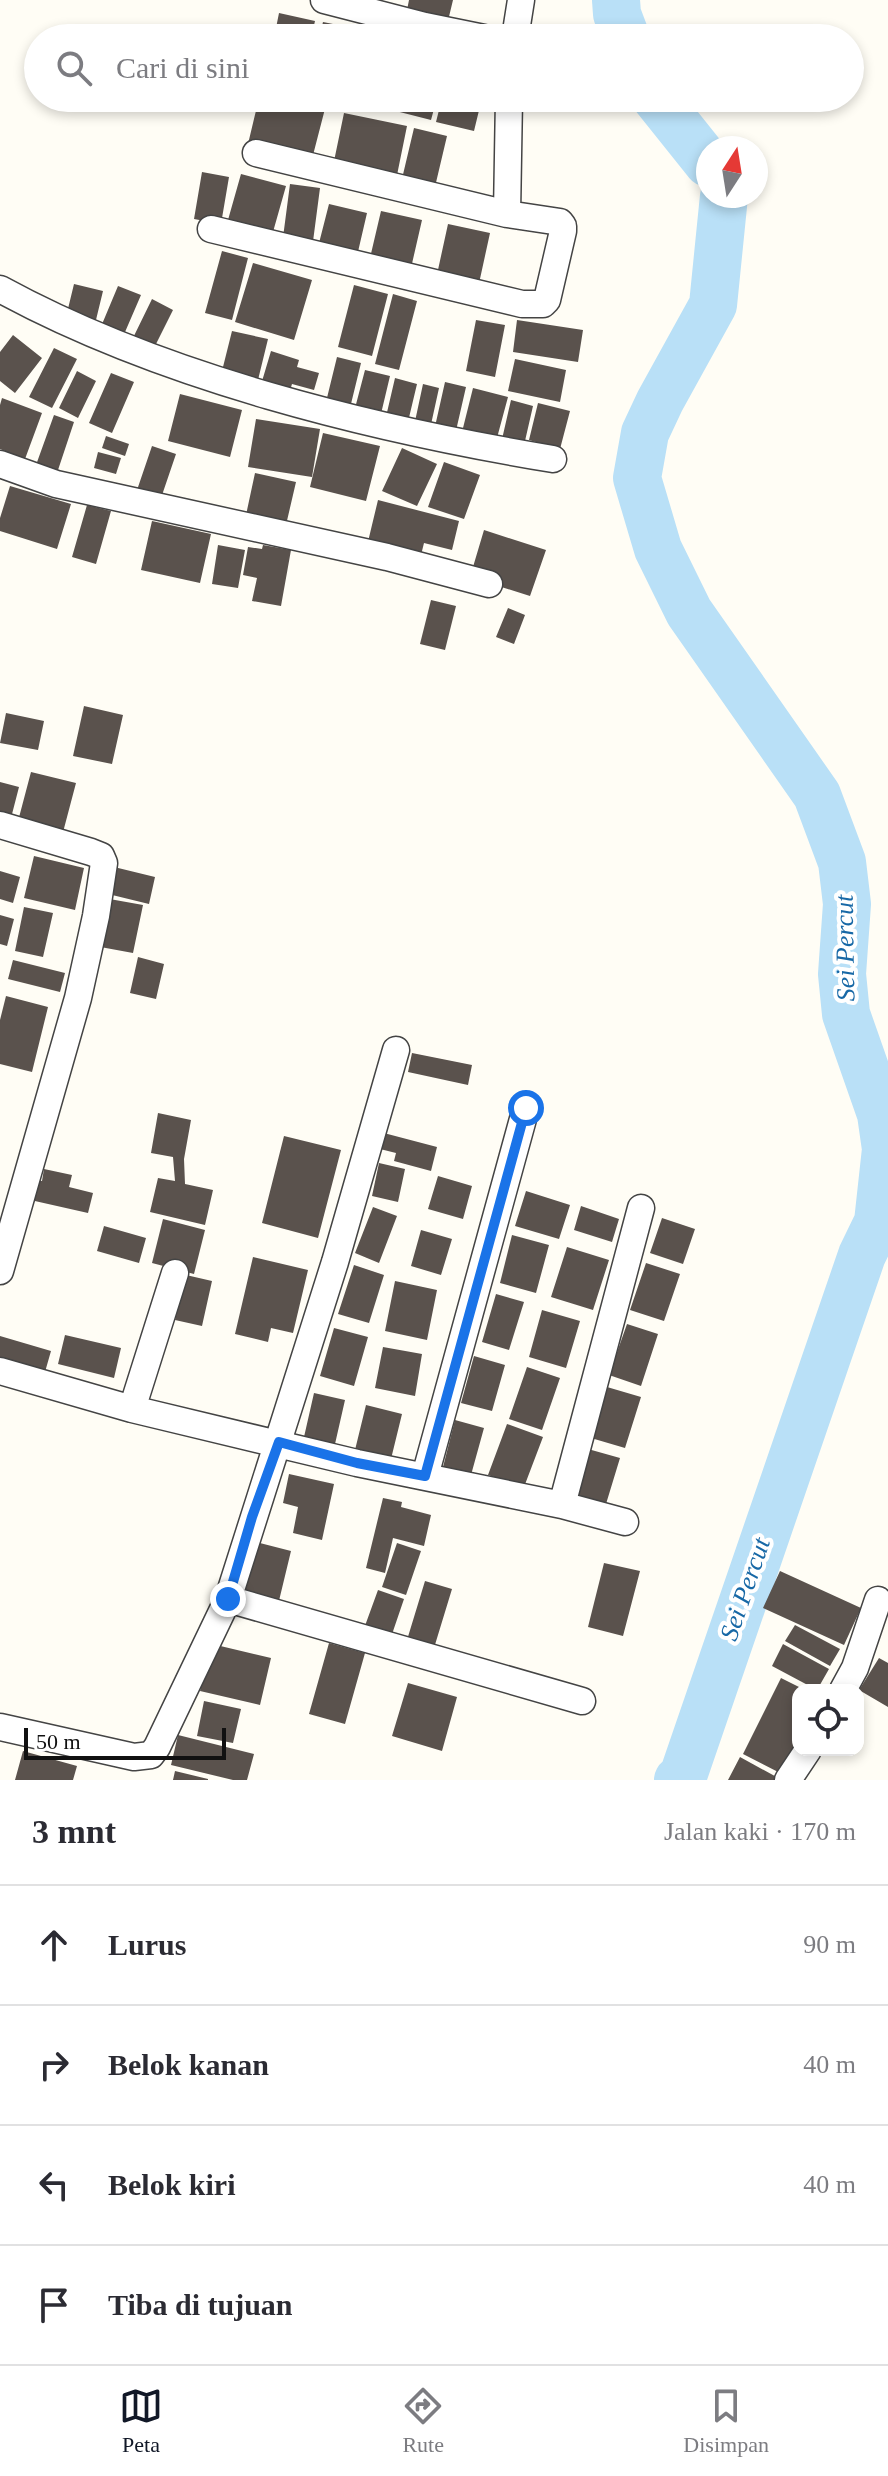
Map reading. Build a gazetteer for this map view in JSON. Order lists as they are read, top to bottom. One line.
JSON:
{"water":["Sei Percut"],"scale_bar":"50 m","north":"top","page":{"search":"Cari di sini","scale":"50 m","heading":["3 mnt","Jalan kaki · 170 m"],"list":[["Lurus","90 m"],["Belok kanan","40 m"],["Belok kiri","40 m"],"Tiba di tujuan"],"nav":["Peta","Rute","Disimpan"]}}
